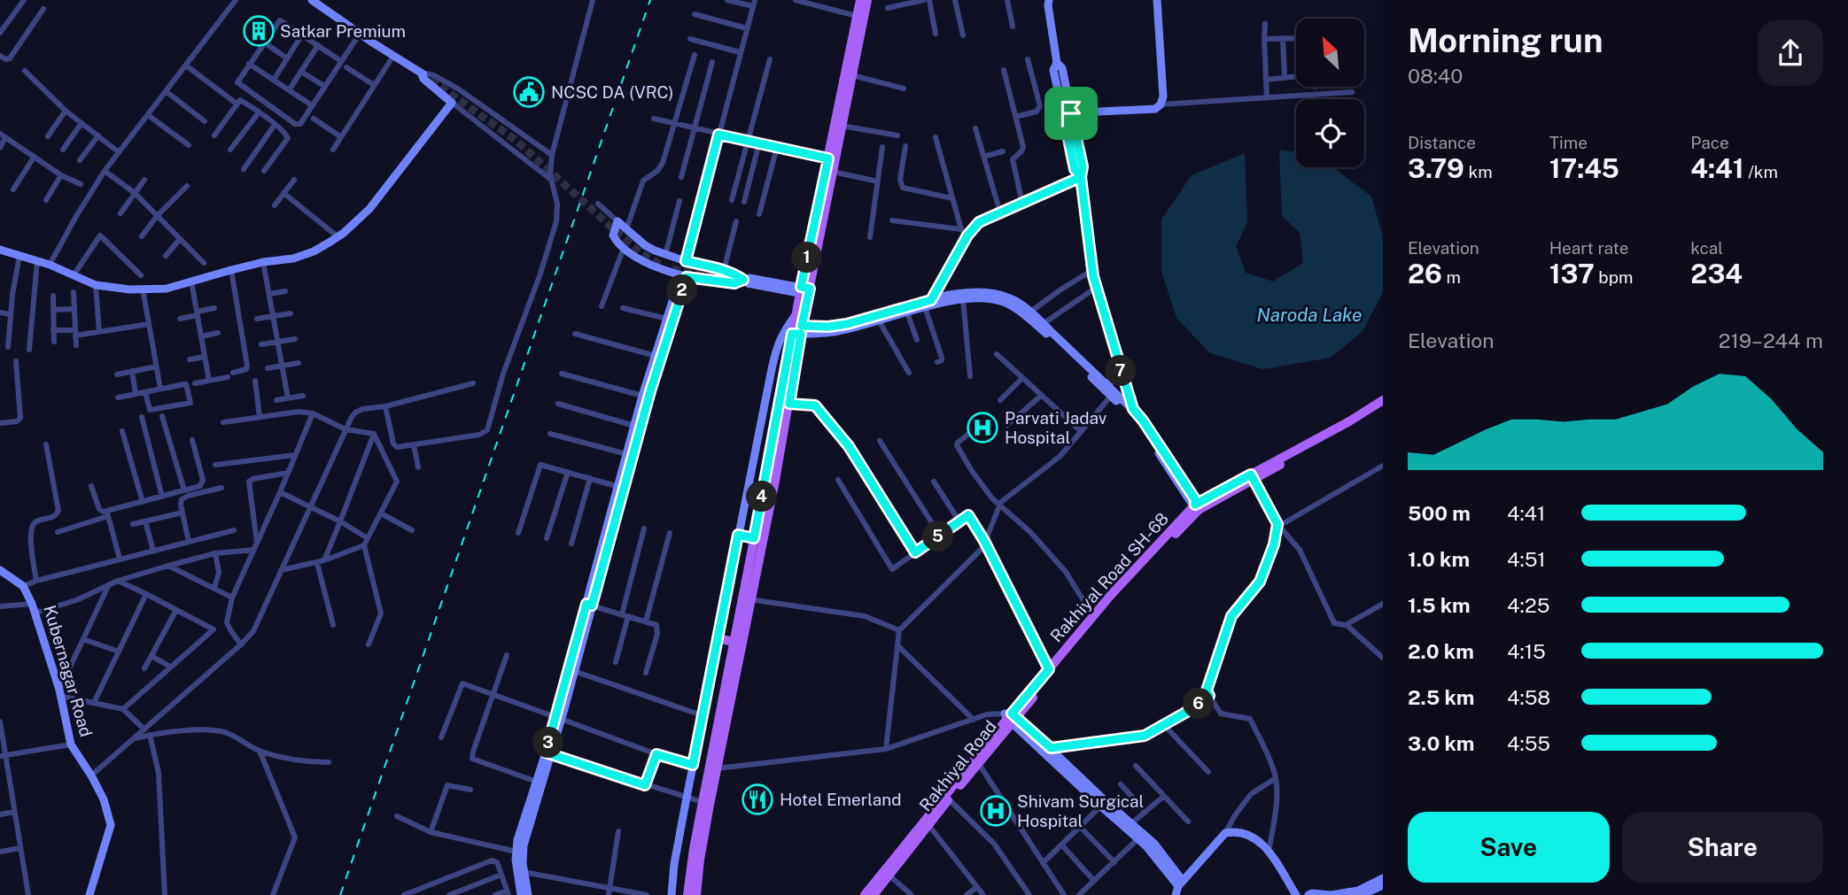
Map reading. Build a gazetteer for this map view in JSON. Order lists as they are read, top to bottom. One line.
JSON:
{"streets":{"main road":["Rakhiyal Road SH-68","Rakhiyal Road"],"street":["Kubernagar Road"]},"crossings":[["Rakhiyal Road SH-68","Rakhiyal Road"]],"water":["Naroda Lake"],"places":{"building":["Satkar Premium"],"public building":["NCSC DA (VRC)"],"hospital":["Parvati Jadav Hospital","Shivam Surgical Hospital"],"restaurant":["Hotel Emerland"]},"north":"top left","page":{"heading":["Morning run","08:40"],"stats":[["Distance","3.79 km"],["Time","17:45"],["Pace","4:41 /km"],["Elevation","26 m"],["Heart rate","137 bpm"],["kcal","234"]],"pins":["1","2","7","4","5","6","3"],"chart":["Elevation","219–244 m"],"list":[{"name":"500 m","note":"4:41"},{"name":"1.0 km","note":"4:51"},{"name":"1.5 km","note":"4:25"},{"name":"2.0 km","note":"4:15"},{"name":"2.5 km","note":"4:58"},{"name":"3.0 km","note":"4:55"}],"buttons":["Save","Share"]}}
